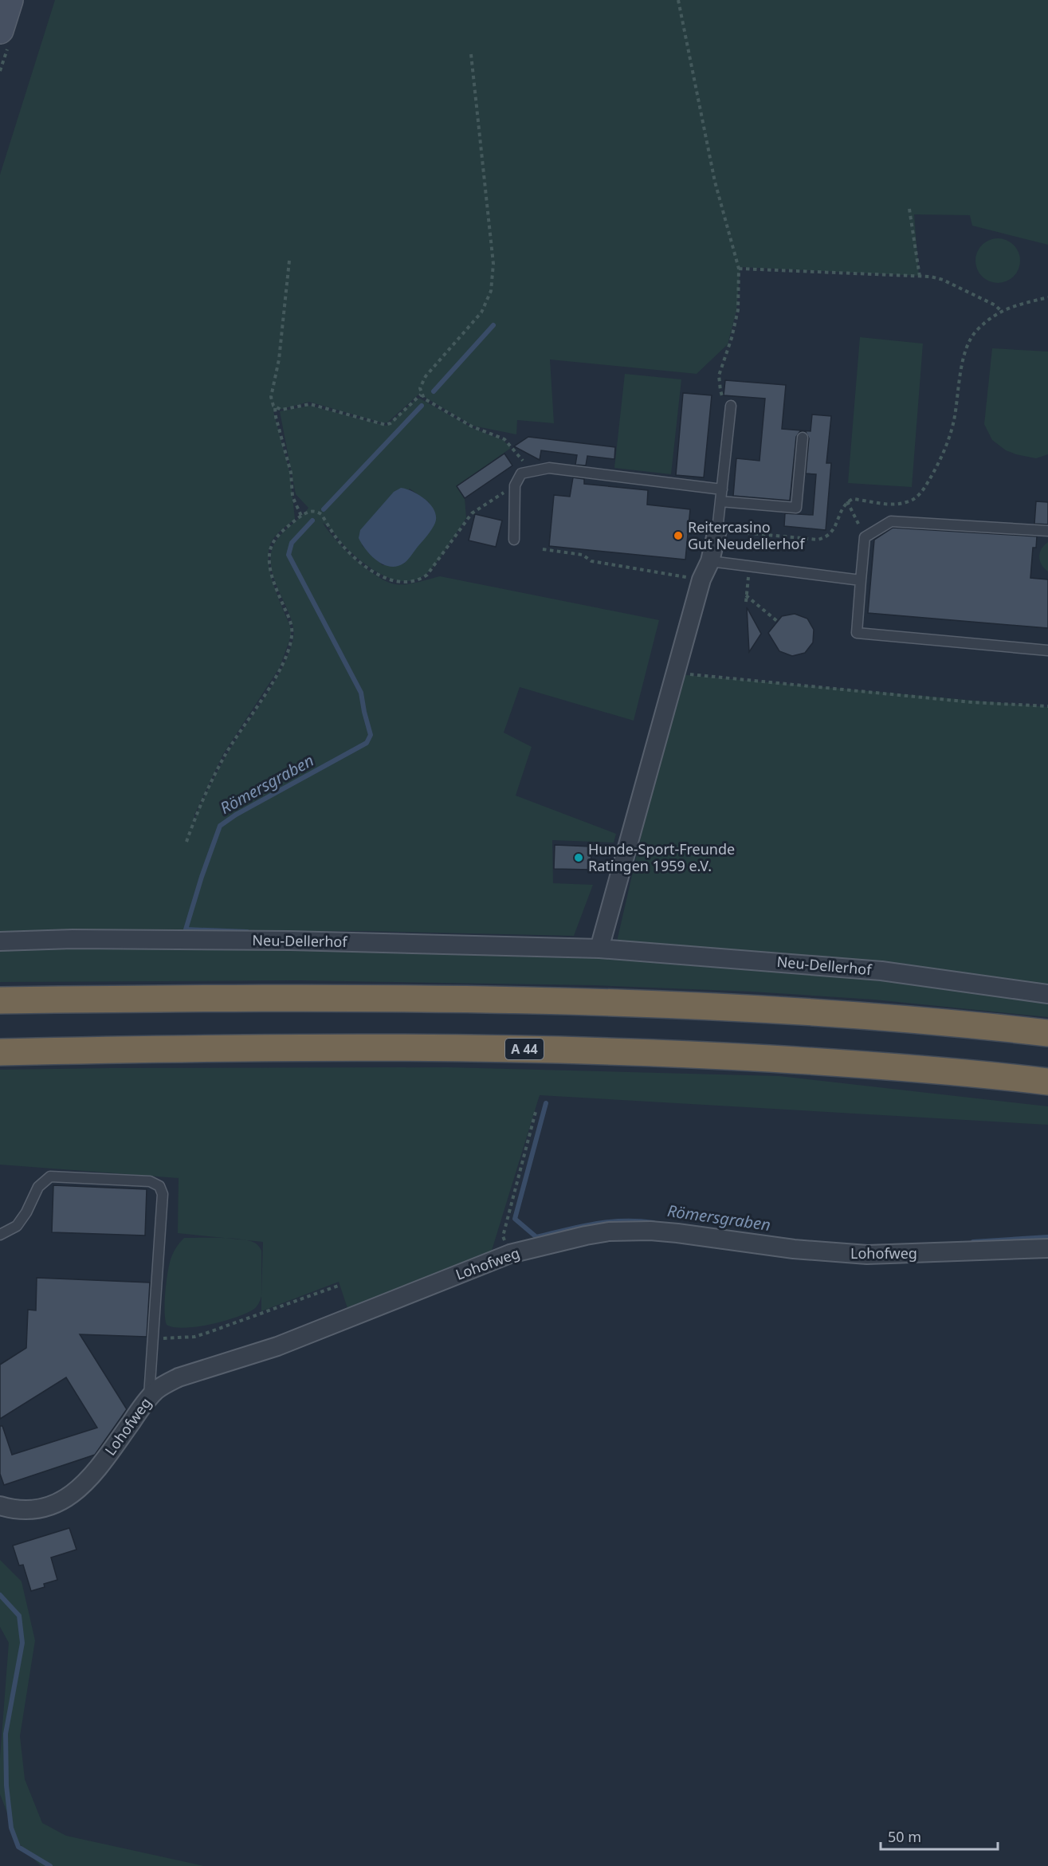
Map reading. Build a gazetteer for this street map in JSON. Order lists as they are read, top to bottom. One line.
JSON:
{"streets":{"highway":["A 44"],"street":["Neu-Dellerhof","Lohofweg"]},"water":["Römersgraben"],"places":["Reitercasino Gut Neudellerhof","Hunde-Sport-Freunde Ratingen 1959 e.V."],"scale_bar":"50 m"}
